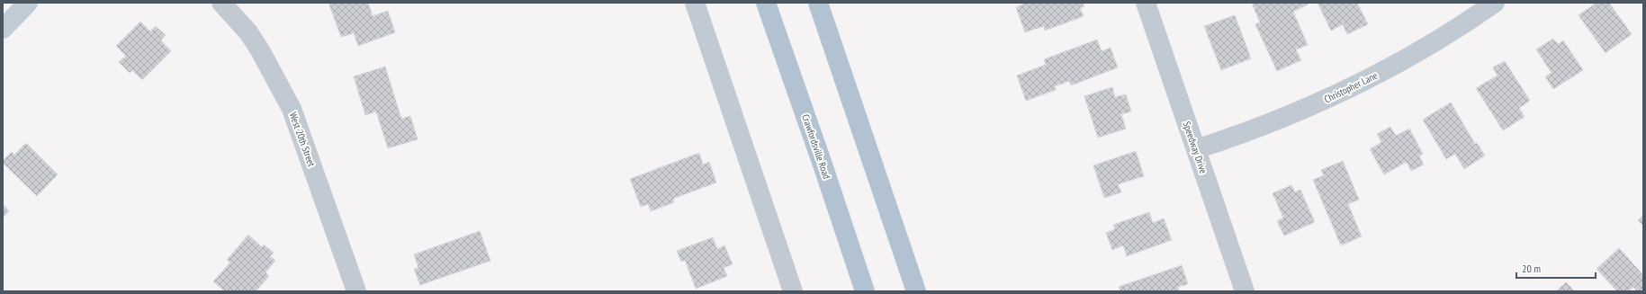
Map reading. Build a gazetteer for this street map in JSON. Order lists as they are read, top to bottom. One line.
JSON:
{"streets":{"main road":["Crawfordsville Road"],"street":["Christopher Lane","West 20th Street","Speedway Drive"]},"crossings":[["Christopher Lane","Speedway Drive"]],"scale_bar":"20 m"}
